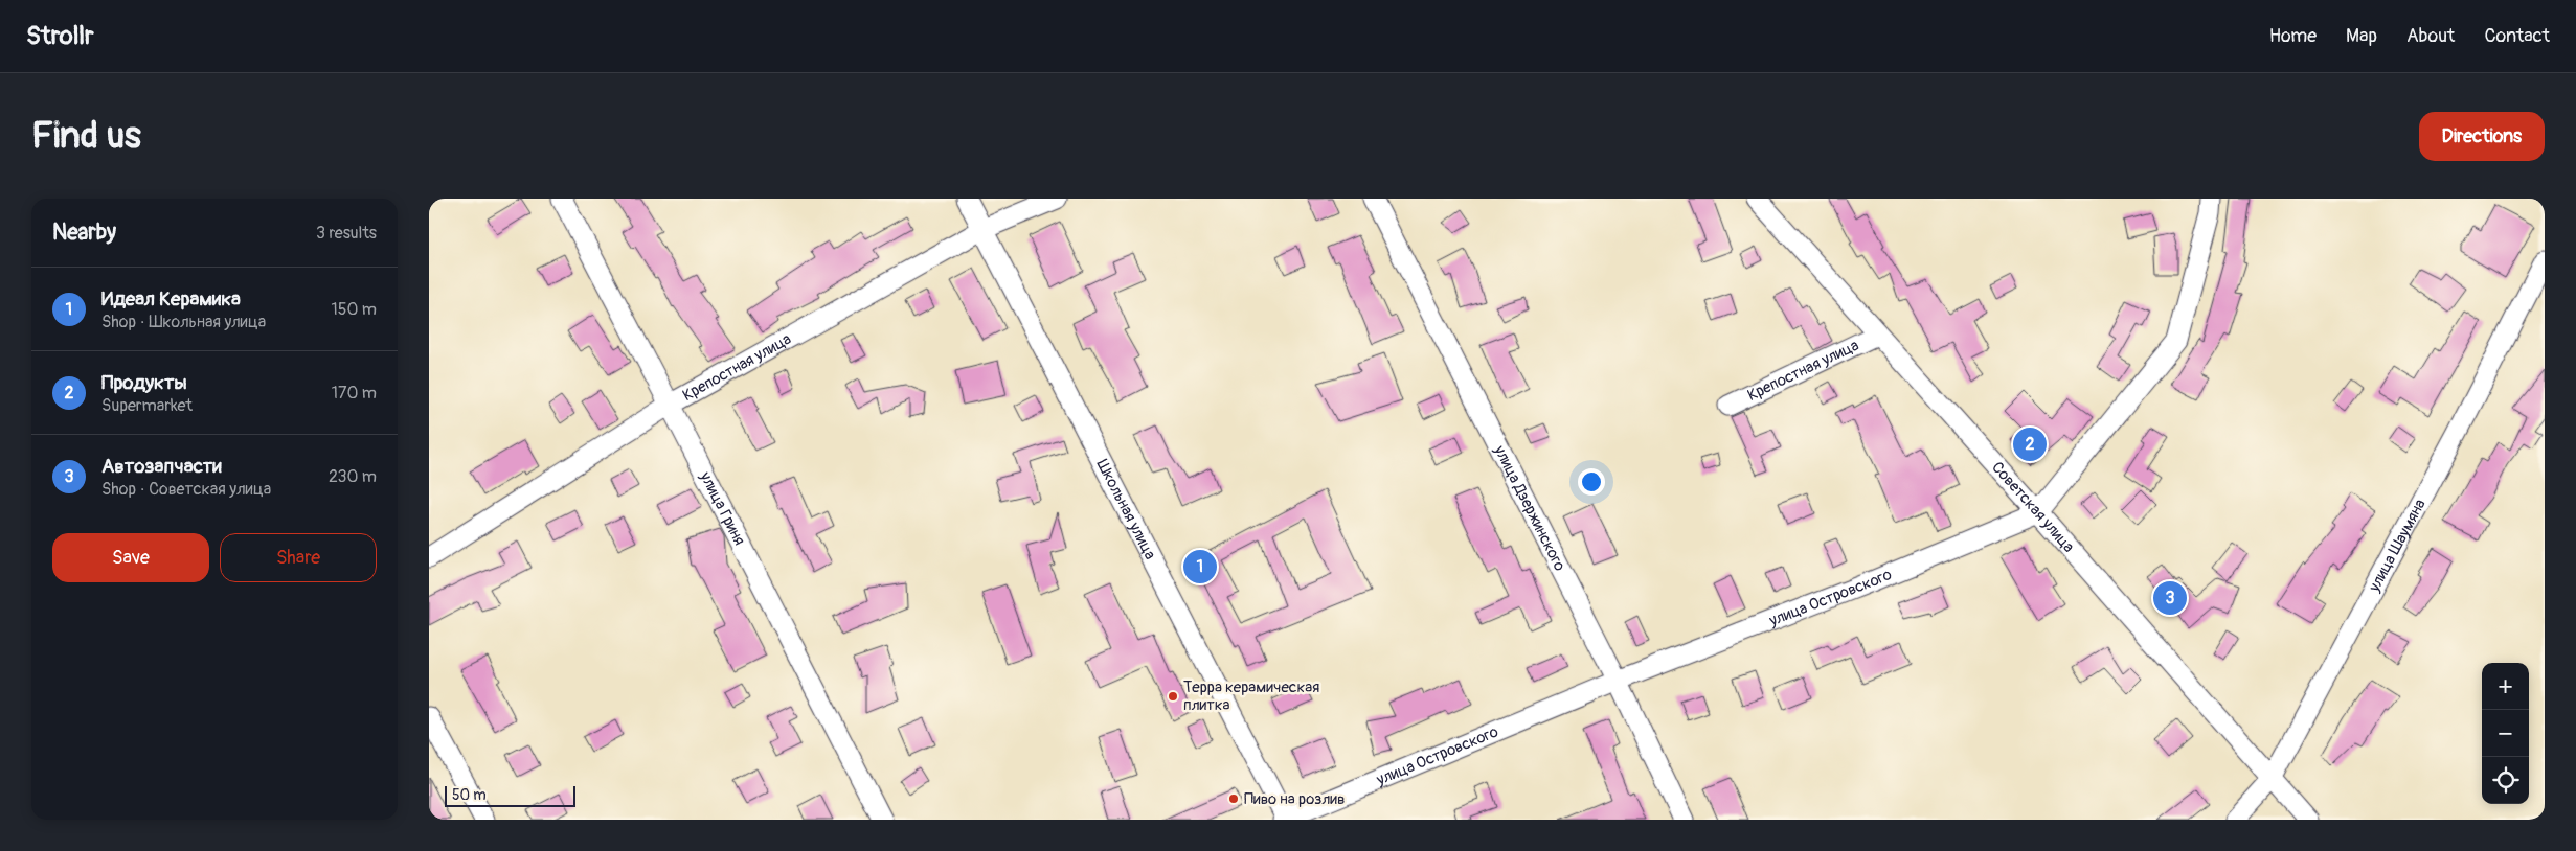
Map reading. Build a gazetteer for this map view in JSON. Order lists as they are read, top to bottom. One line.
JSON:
{"streets":{"street":["Крепостная улица","улица Гриня","улица Дзержинского","Советская улица","Школьная улица","улица Шаумяна","улица Островского"]},"crossings":[["Крепостная улица","улица Гриня"],["Крепостная улица","Советская улица"],["Крепостная улица","Школьная улица"],["улица Дзержинского","улица Островского"],["Советская улица","улица Шаумяна"],["Советская улица","улица Островского"],["Школьная улица","улица Островского"]],"places":["Терра керамическая плитка","Пиво на розлив"],"scale_bar":"50 m","page":{"header":"Strollr","nav":["Home","Map","About","Contact"],"buttons":["Directions",["Save","Share"]],"title":"Find us","heading":["Nearby","3 results"],"list":[{"mark":"1","name":"Идеал Керамика","note":"Shop · Школьная улица","value":"150 m"},{"mark":"2","name":"Продукты","note":"Supermarket","value":"170 m"},{"mark":"3","name":"Автозапчасти","note":"Shop · Советская улица","value":"230 m"}],"pins":["2","1","3"],"map_buttons":["+","−"],"scale":"50 m"}}
